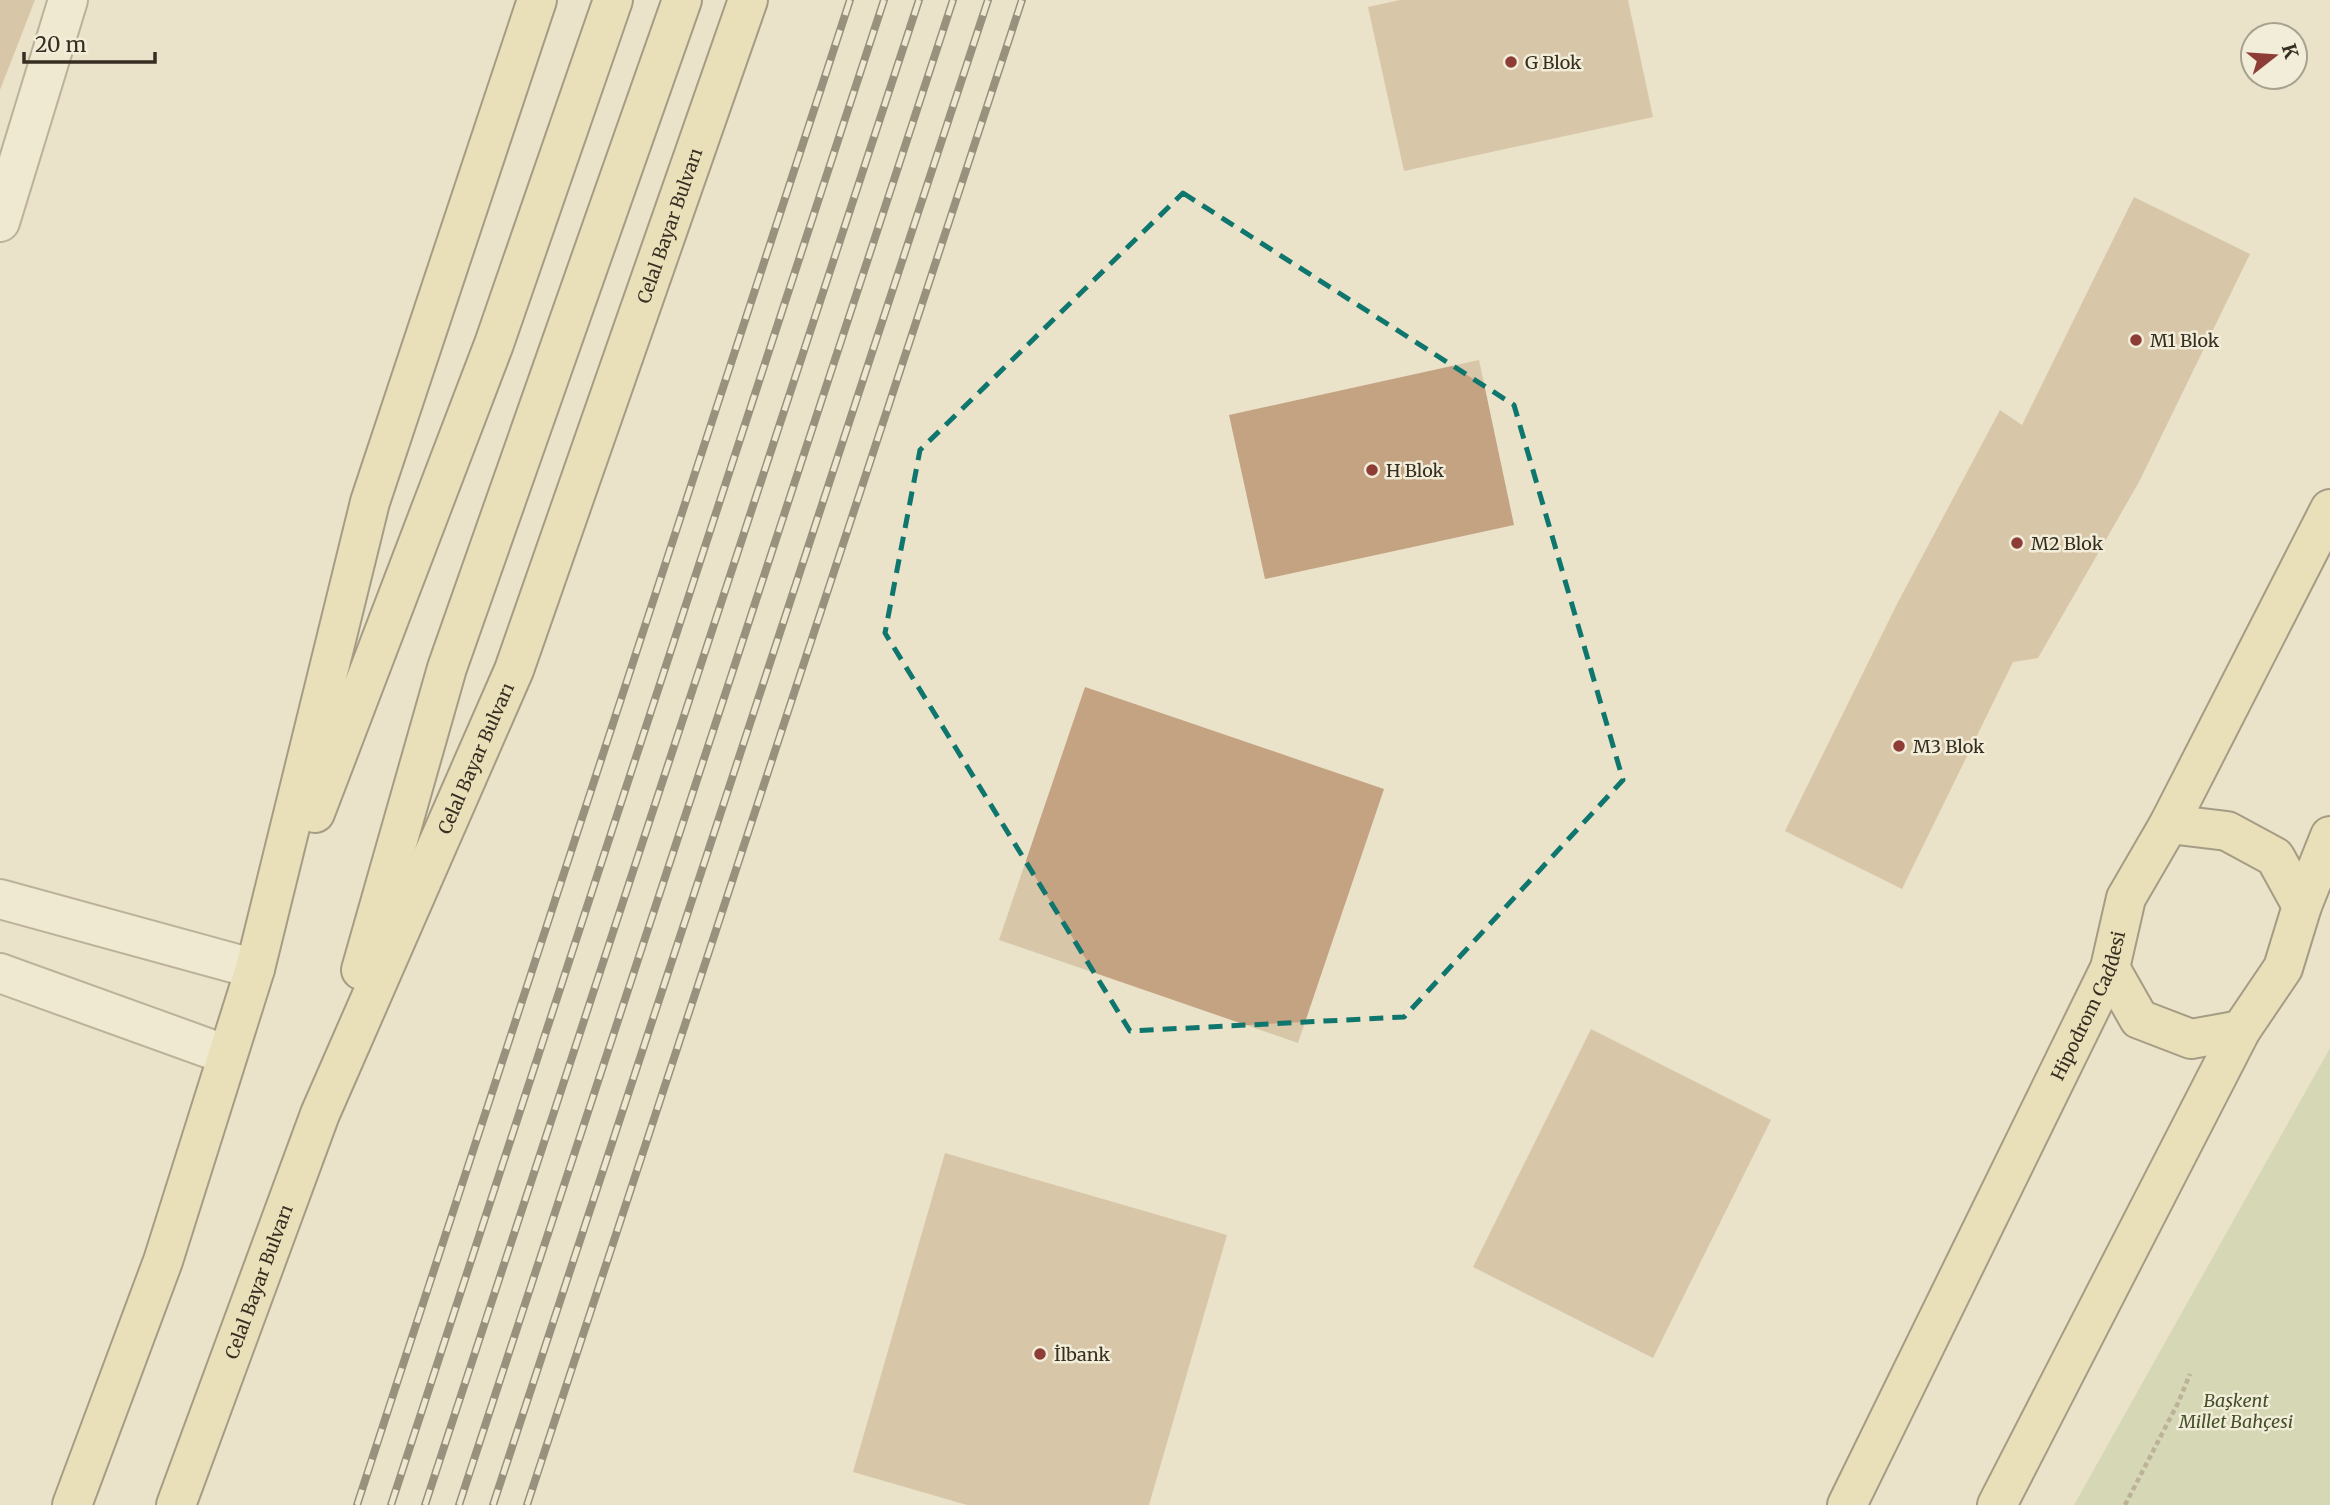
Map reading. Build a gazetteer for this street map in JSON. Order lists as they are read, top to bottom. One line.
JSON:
{"streets":{"main road":["Celal Bayar Bulvarı","Hipodrom Caddesi"]},"parks":["Başkent Millet Bahçesi"],"places":["G Blok","M1 Blok","H Blok","M2 Blok","M3 Blok","İlbank"],"scale_bar":"20 m","north":"right"}
